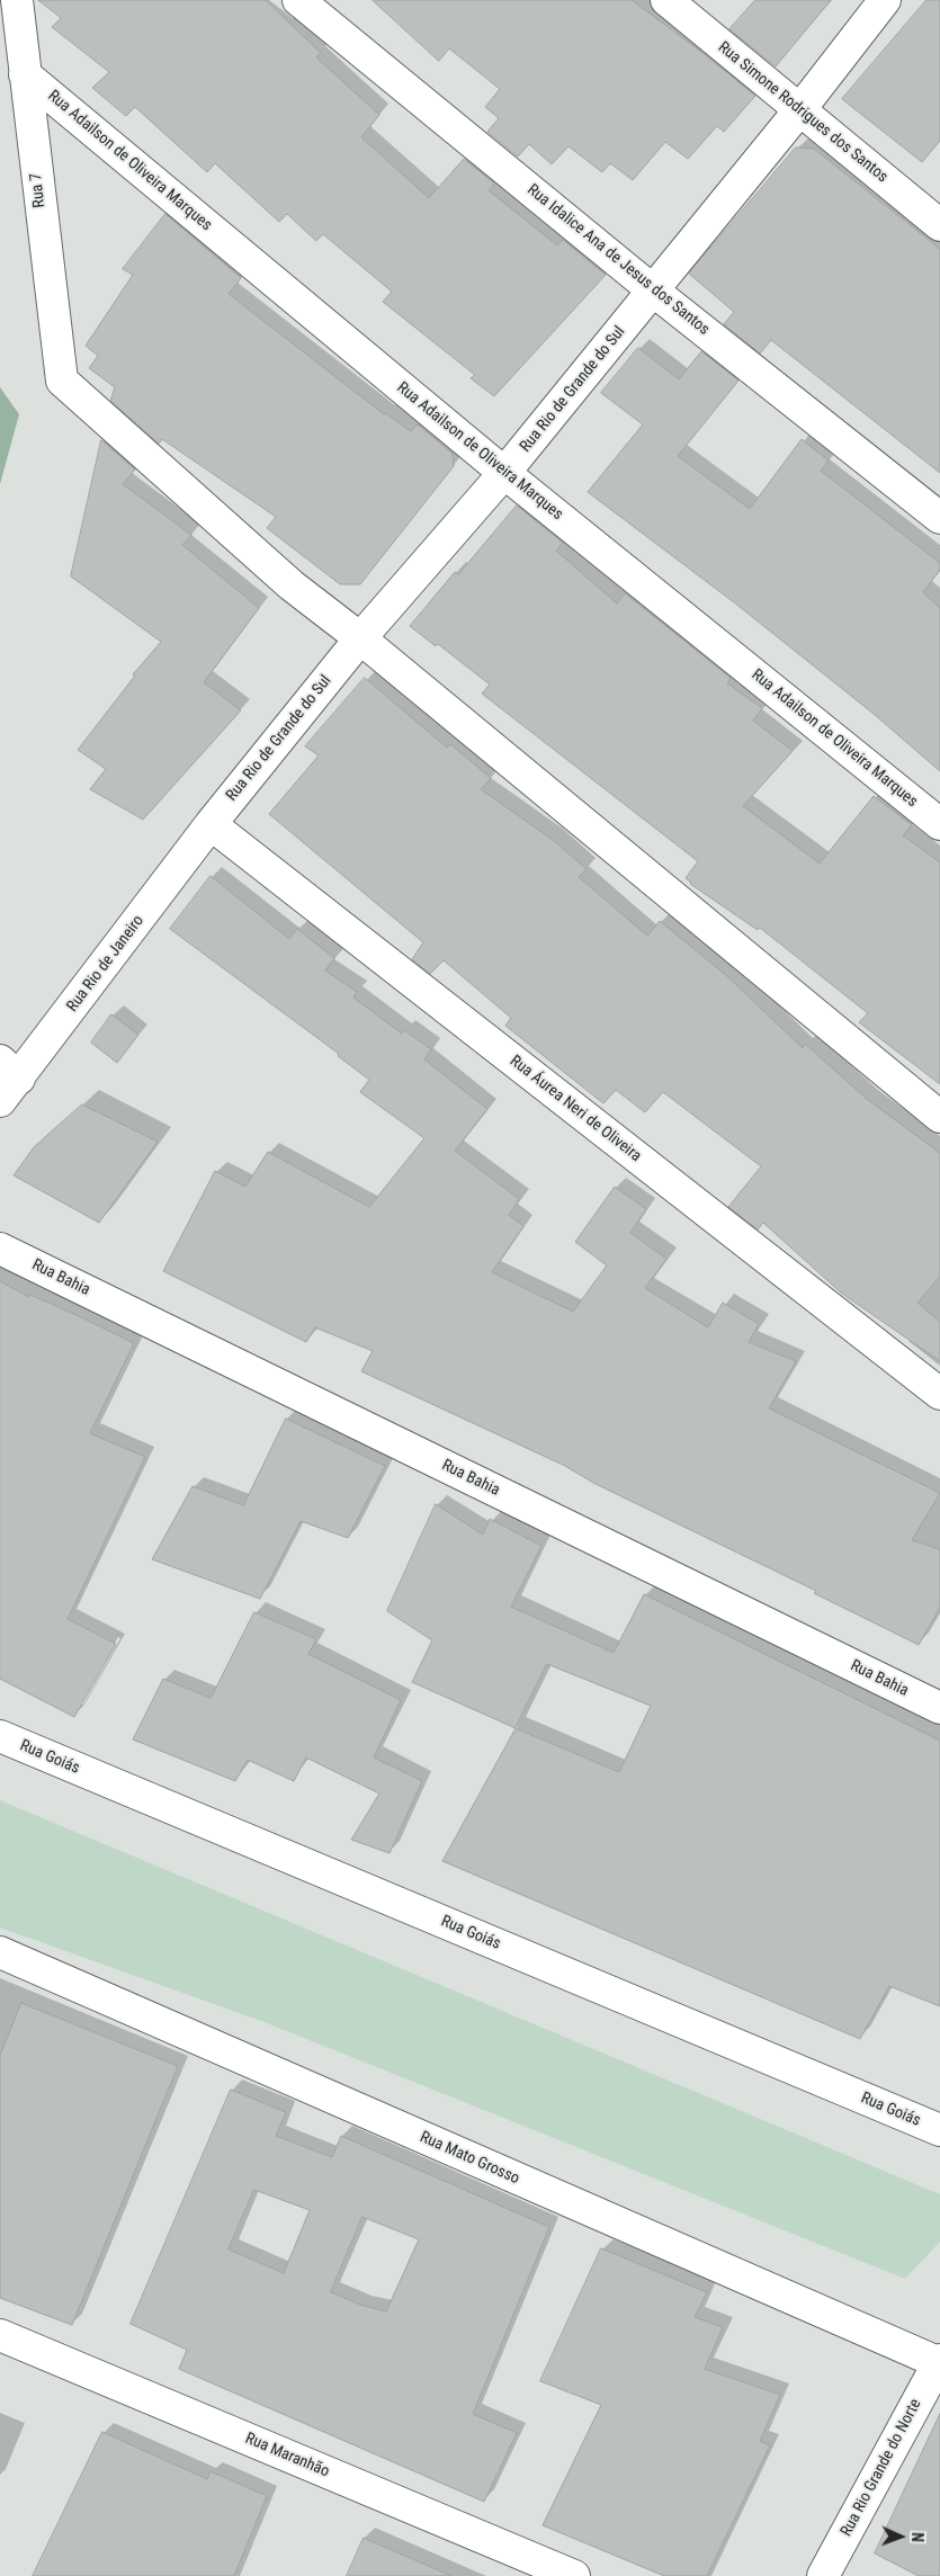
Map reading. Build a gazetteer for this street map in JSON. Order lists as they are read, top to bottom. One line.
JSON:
{"streets":{"street":["Rua Simone Rodrigues dos Santos","Rua Adailson de Oliveira Marques","Rua 7","Rua Idalice Ana de Jesus dos Santos","Rua Rio de Grande do Sul","Rua Rio de Janeiro","Rua Áurea Neri de Oliveira","Rua Bahia","Rua Goiás","Rua Mato Grosso","Rua Maranhão","Rua Rio Grande do Norte"]},"crossings":[["Rua Simone Rodrigues dos Santos","Rua Rio de Grande do Sul"],["Rua Adailson de Oliveira Marques","Rua 7"],["Rua Adailson de Oliveira Marques","Rua Rio de Grande do Sul"],["Rua 7","Rua Rio de Grande do Sul"],["Rua Idalice Ana de Jesus dos Santos","Rua Rio de Grande do Sul"],["Rua Rio de Grande do Sul","Rua Rio de Janeiro"],["Rua Rio de Grande do Sul","Rua Áurea Neri de Oliveira"],["Rua Rio de Janeiro","Rua Áurea Neri de Oliveira"],["Rua Mato Grosso","Rua Rio Grande do Norte"]],"north":"right"}
